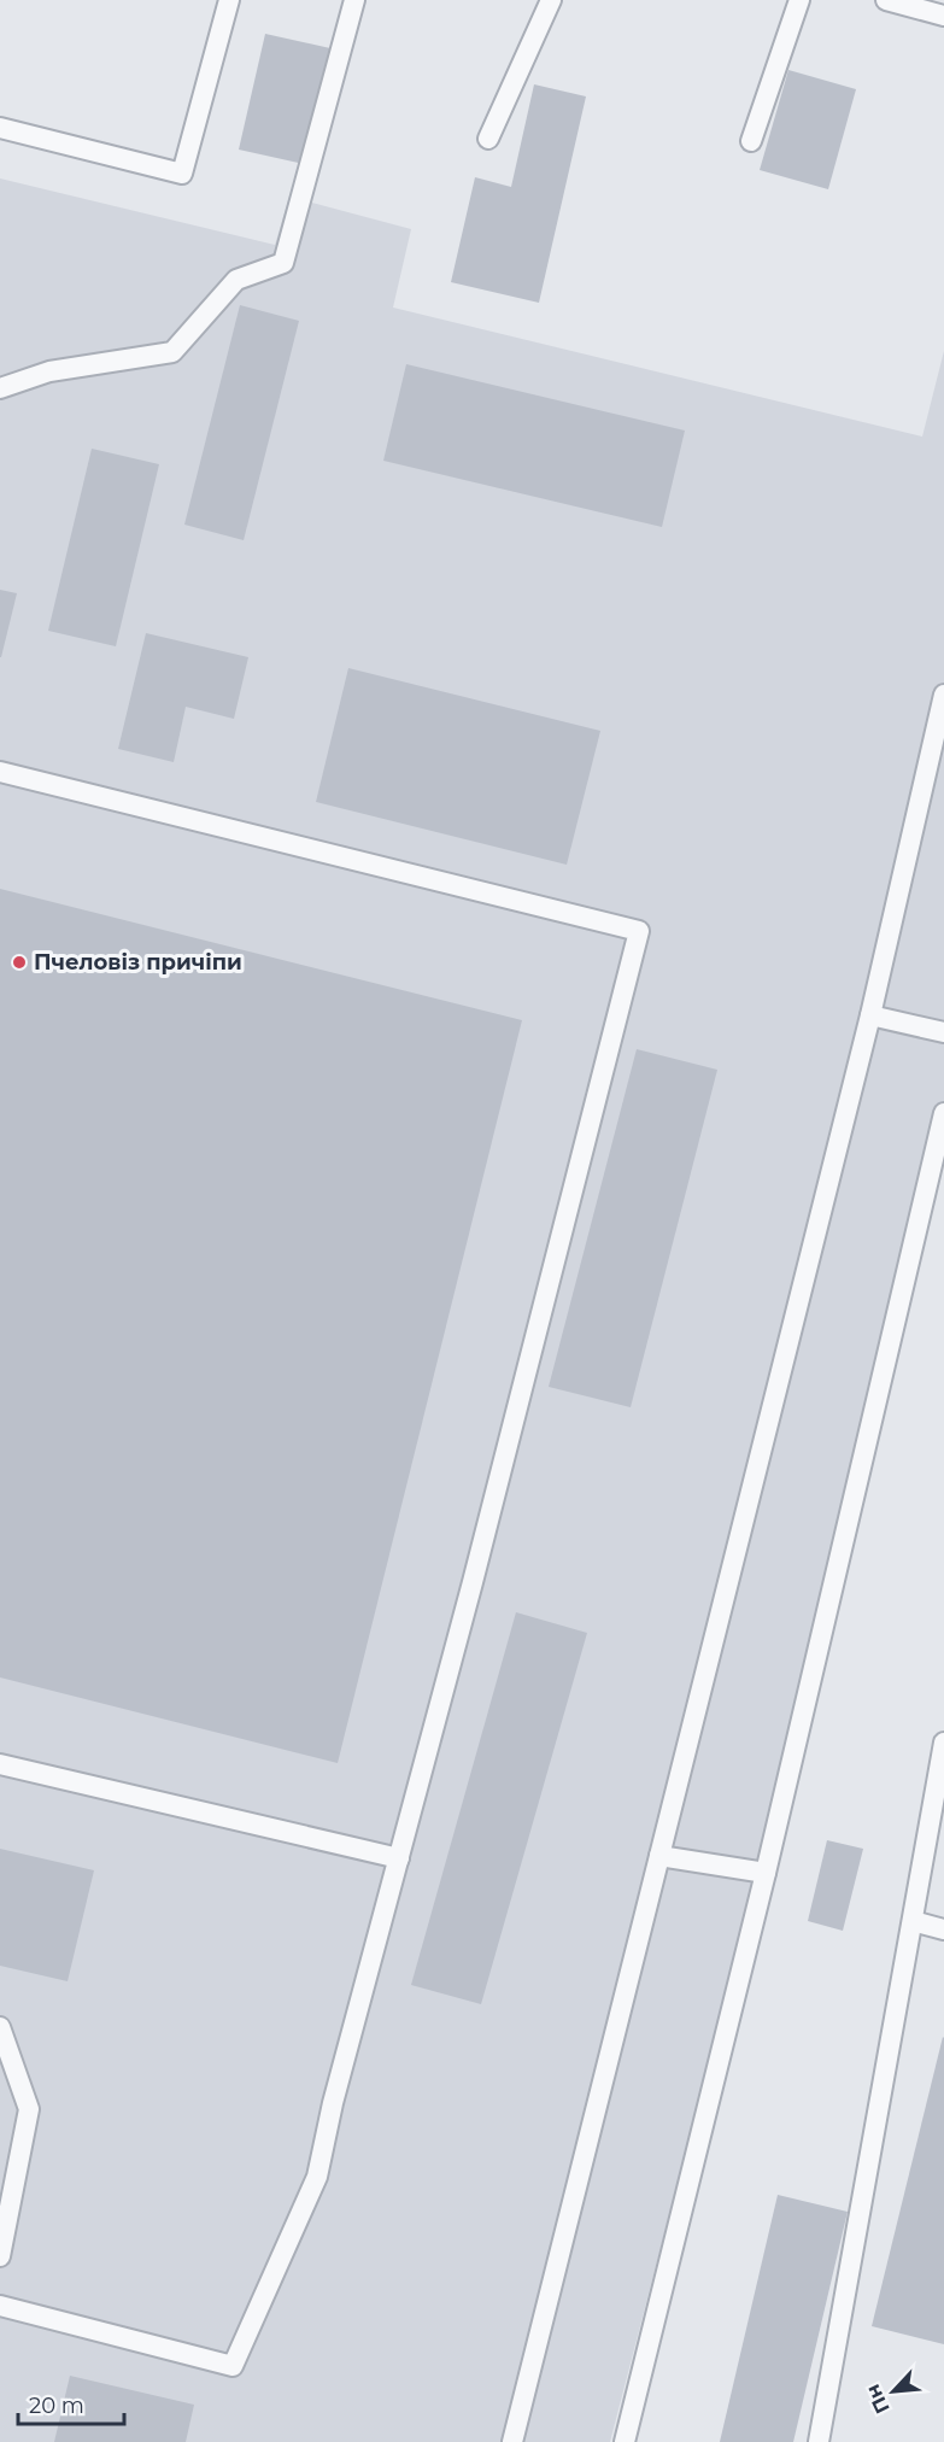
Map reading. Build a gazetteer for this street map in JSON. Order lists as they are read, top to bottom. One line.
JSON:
{"places":["Пчеловіз причіпи"],"scale_bar":"20 m","north":"bottom left"}
